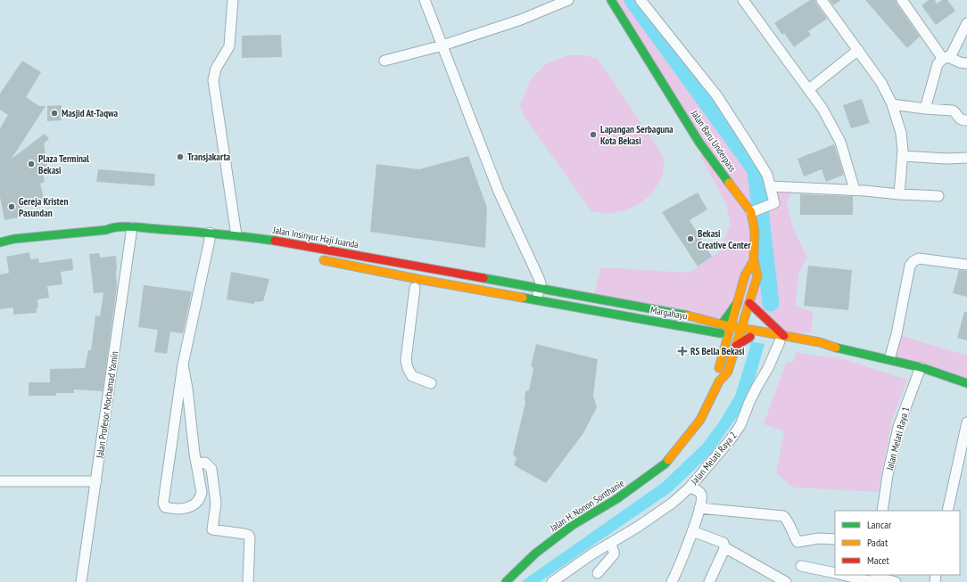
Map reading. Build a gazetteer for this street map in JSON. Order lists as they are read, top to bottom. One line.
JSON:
{"streets":{"main road":["Jalan Baru Underpass","Jalan Insinyur Haji Juanda","Margahayu","Jalan H. Nonon Sonthanie"],"street":["Jalan Profesor Mochamad Yamin","Jalan Melati Raya 1","Jalan Melati Raya 2"]},"crossings":[["Jalan Baru Underpass","Jalan Insinyur Haji Juanda"],["Jalan Baru Underpass","Margahayu"],["Jalan Baru Underpass","Jalan H. Nonon Sonthanie"],["Jalan Insinyur Haji Juanda","Margahayu"],["Jalan Insinyur Haji Juanda","Jalan Profesor Mochamad Yamin"],["Jalan Insinyur Haji Juanda","Jalan Melati Raya 2"],["Margahayu","Jalan Melati Raya 2"]],"places":{"other":["Masjid At-Taqwa","Lapangan Serbaguna Kota Bekasi","Transjakarta","Plaza Terminal Bekasi","Gereja Kristen Pasundan","Bekasi Creative Center"],"health":["RS Bella Bekasi"]},"legend":["Lancar","Padat","Macet"]}
